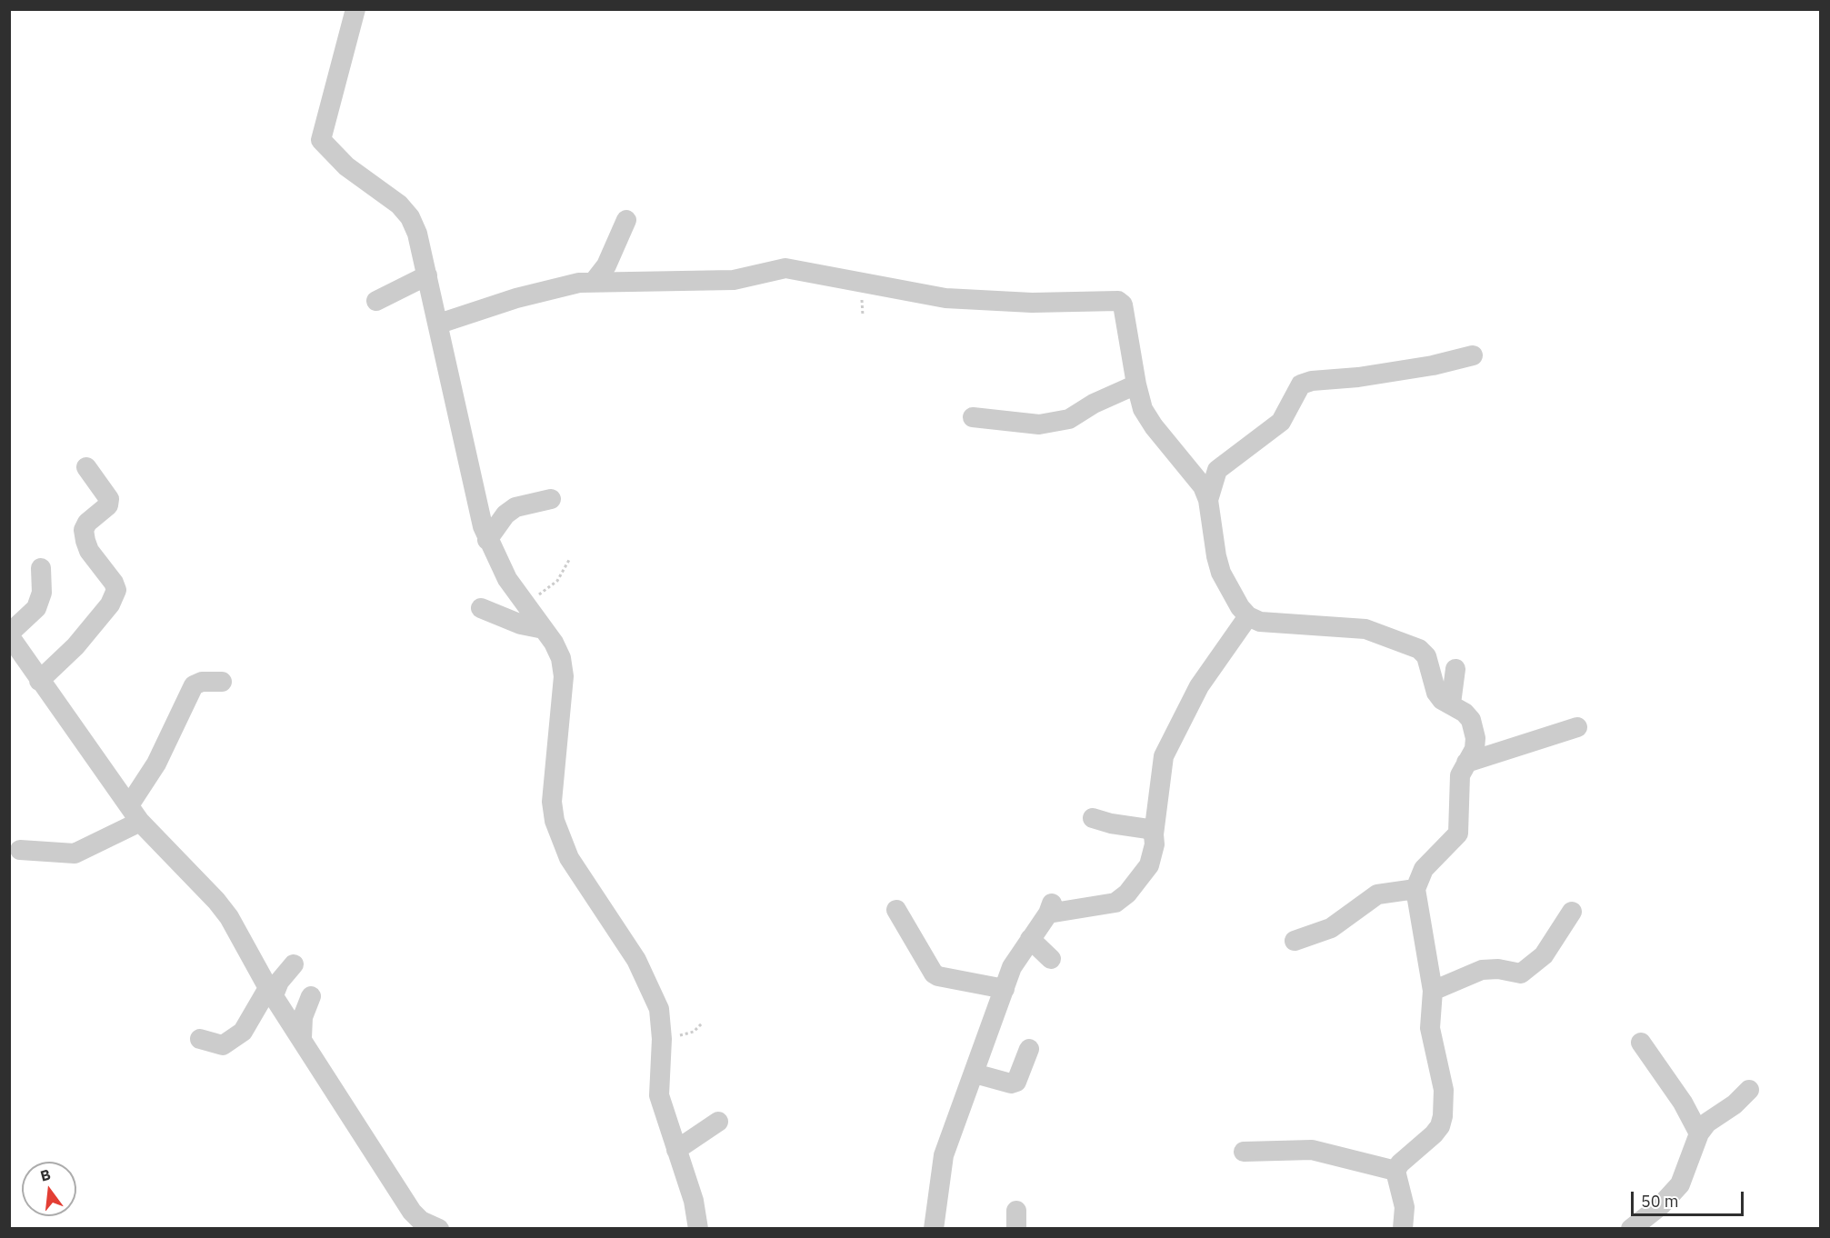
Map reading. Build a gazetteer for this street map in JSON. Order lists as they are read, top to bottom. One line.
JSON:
{"scale_bar":"50 m","north":"top"}
